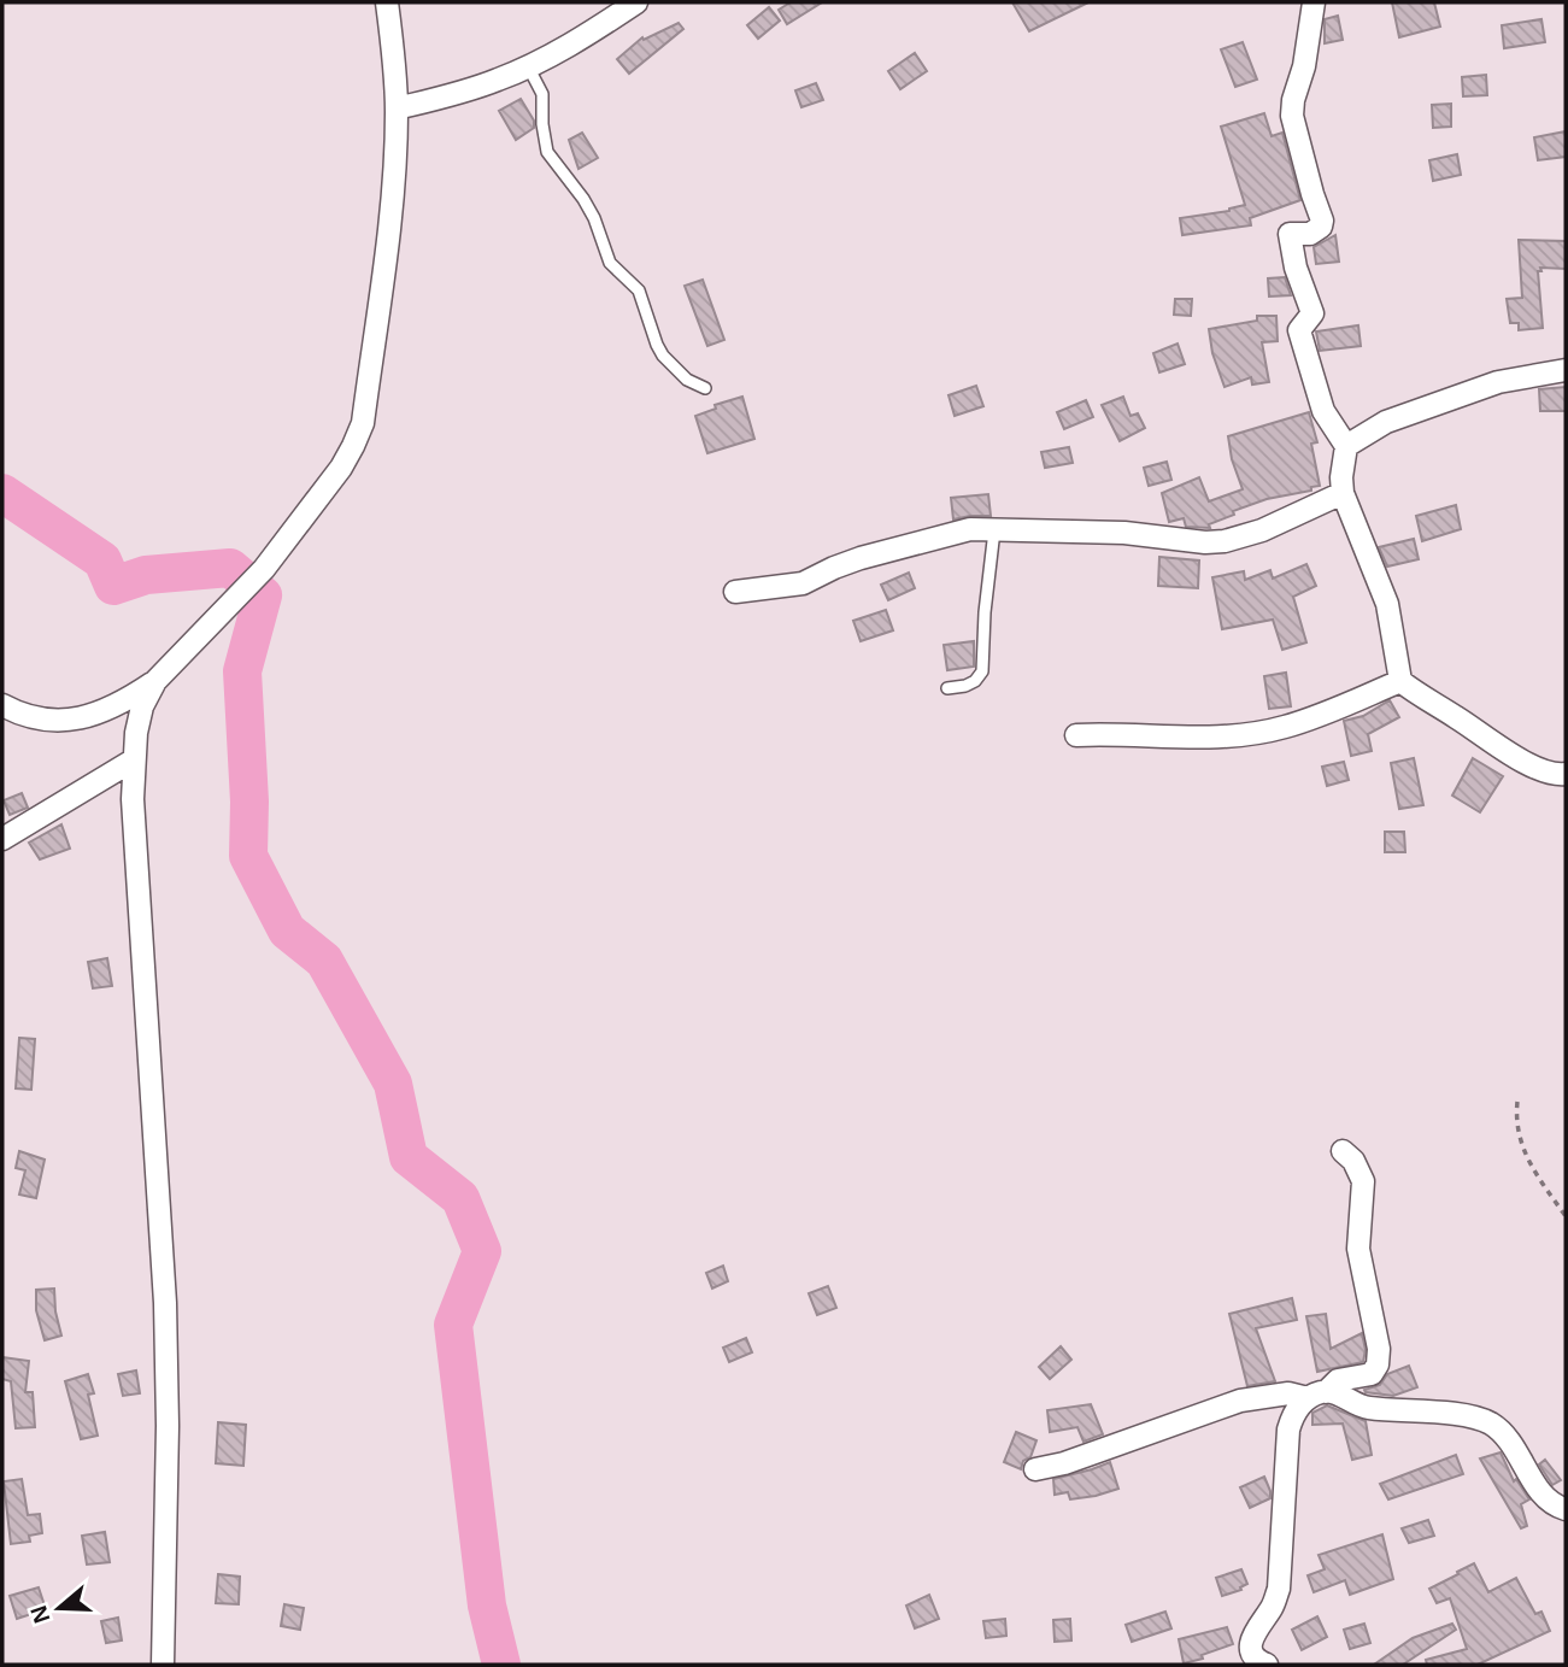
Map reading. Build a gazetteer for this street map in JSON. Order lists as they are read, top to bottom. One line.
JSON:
{"north":"left"}
